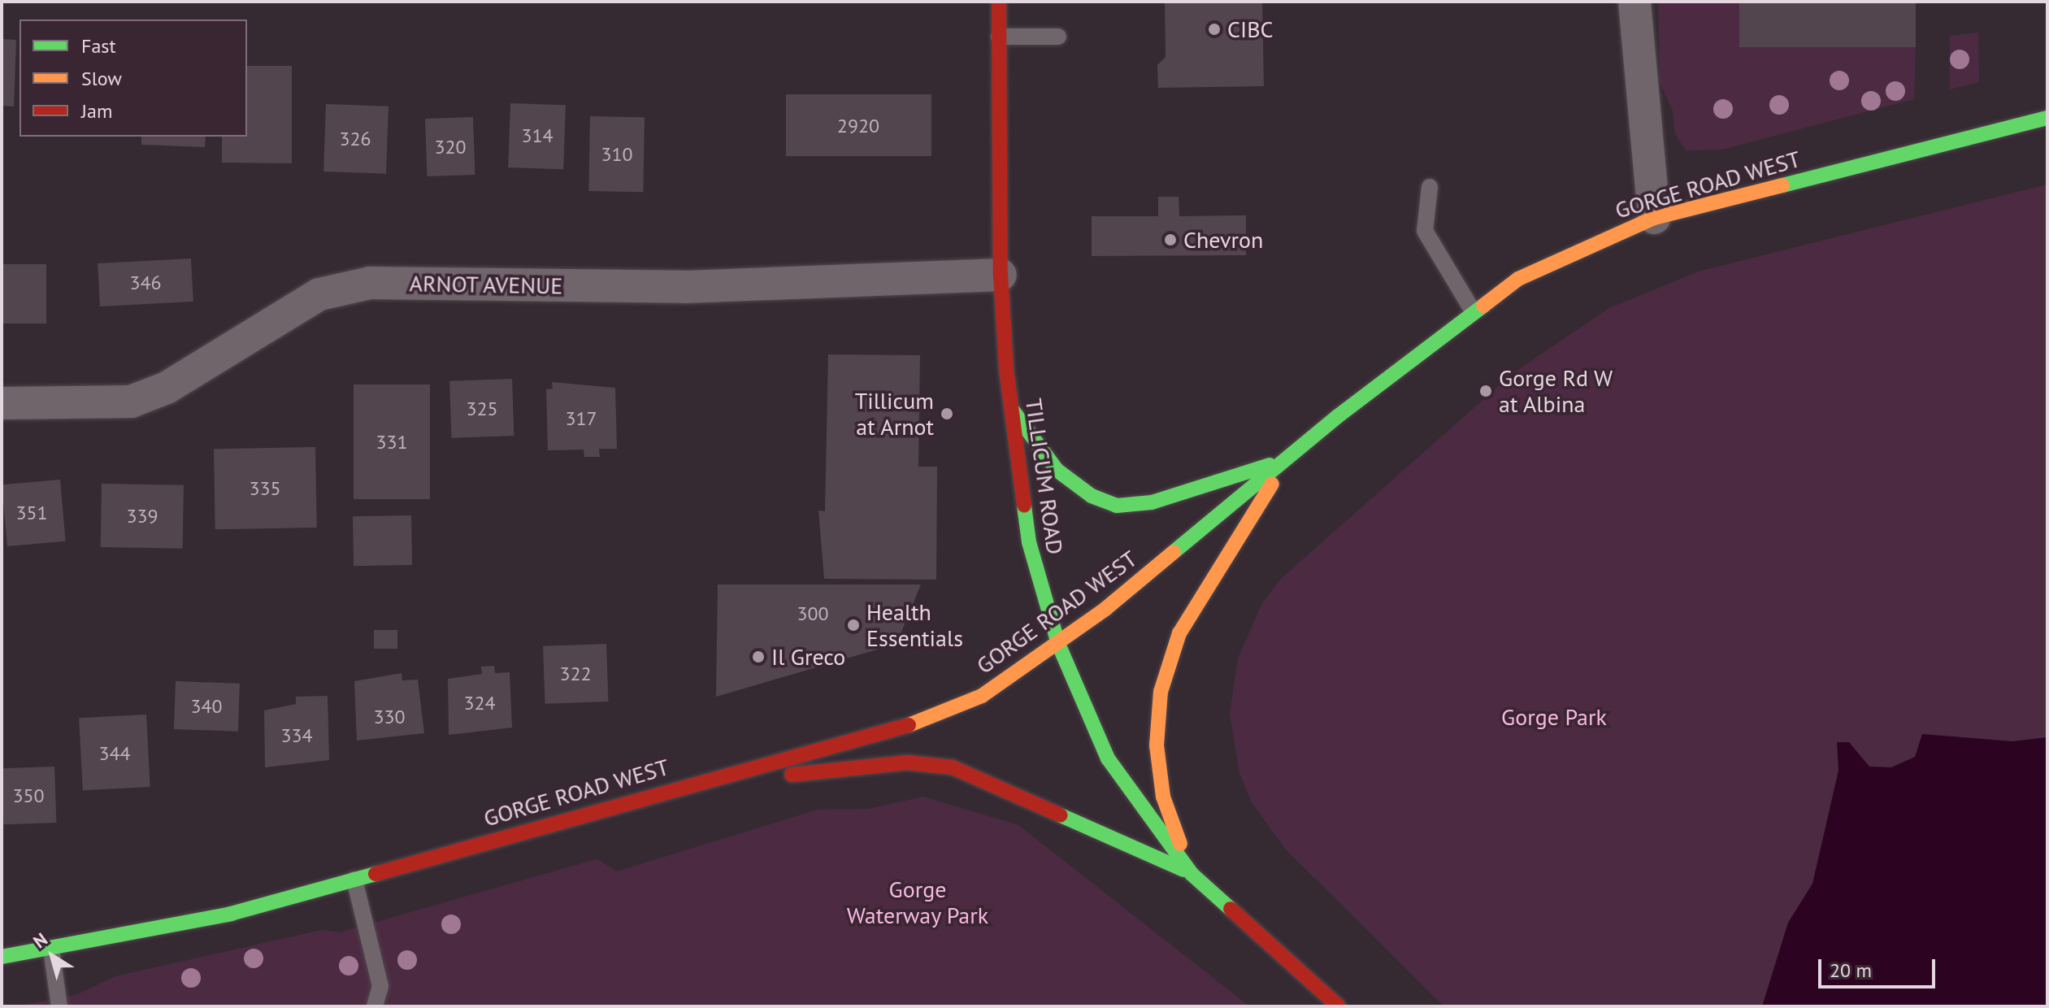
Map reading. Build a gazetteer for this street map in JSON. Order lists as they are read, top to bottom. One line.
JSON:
{"streets":{"main road":["GORGE ROAD WEST","TILLICUM ROAD"],"street":["ARNOT AVENUE"]},"crossings":[["GORGE ROAD WEST","TILLICUM ROAD"],["ARNOT AVENUE","TILLICUM ROAD"]],"parks":["Gorge Park","Gorge Waterway Park"],"places":["CIBC","Chevron","Gorge Rd W at Albina","Tillicum at Arnot","Health Essentials","Il Greco"],"house_numbers":["2920","314","326","320","310","346","325","317","331","335","351","339","300","322","324","340","330","334","344","350"],"legend":["Fast","Slow","Jam"],"scale_bar":"20 m","north":"top left"}
